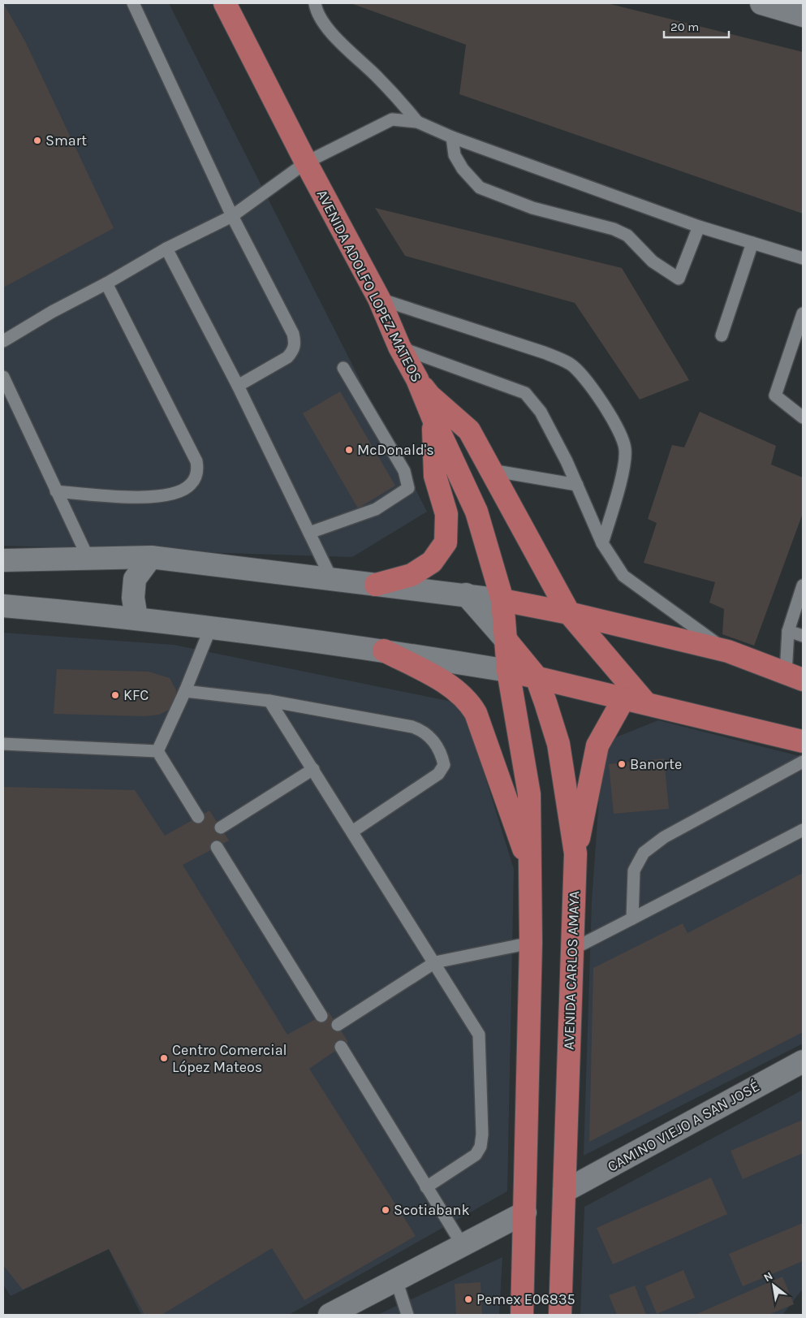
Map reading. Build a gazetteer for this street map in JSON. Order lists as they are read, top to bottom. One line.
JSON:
{"streets":{"main road":["AVENIDA ADOLFO LOPEZ MATEOS","AVENIDA CARLOS AMAYA","CAMINO VIEJO A SAN JOSÉ"]},"crossings":[["AVENIDA CARLOS AMAYA","CAMINO VIEJO A SAN JOSÉ"]],"places":["Smart","McDonald's","KFC","Banorte","Centro Comercial López Mateos","Scotiabank","Pemex E06835"],"scale_bar":"20 m","north":"top left"}
